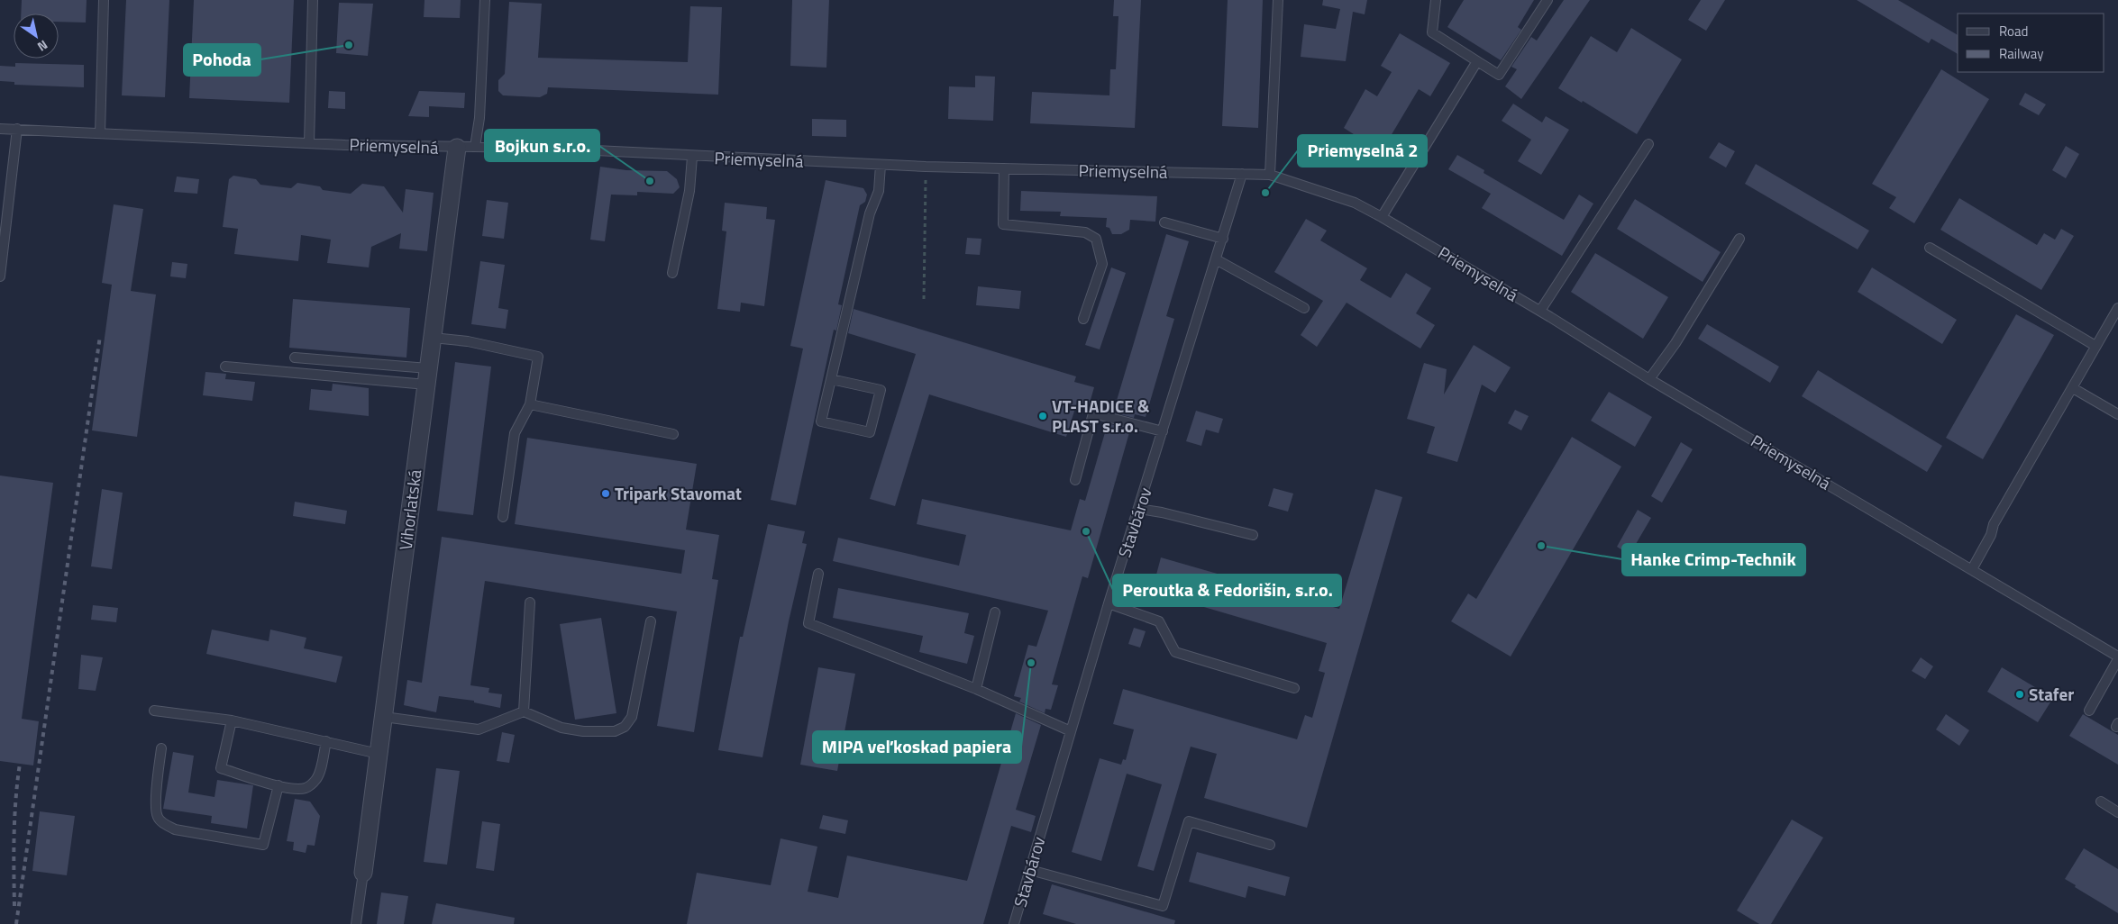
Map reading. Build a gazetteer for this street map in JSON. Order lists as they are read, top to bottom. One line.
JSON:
{"streets":{"street":["Vihorlatská"],"lane":["Priemyselná","Stavbárov"]},"crossings":[["Priemyselná","Vihorlatská"],["Priemyselná","Stavbárov"]],"places":["Pohoda","Bojkun s.r.o.","Priemyselná 2","VT-HADICE & PLAST s.r.o.","Tripark Stavomat","Peroutka & Fedorišin, s.r.o.","Hanke Crimp-Technik","MIPA veľkoskad papiera","Stafer"],"legend":["Road","Railway"],"north":"bottom right"}
